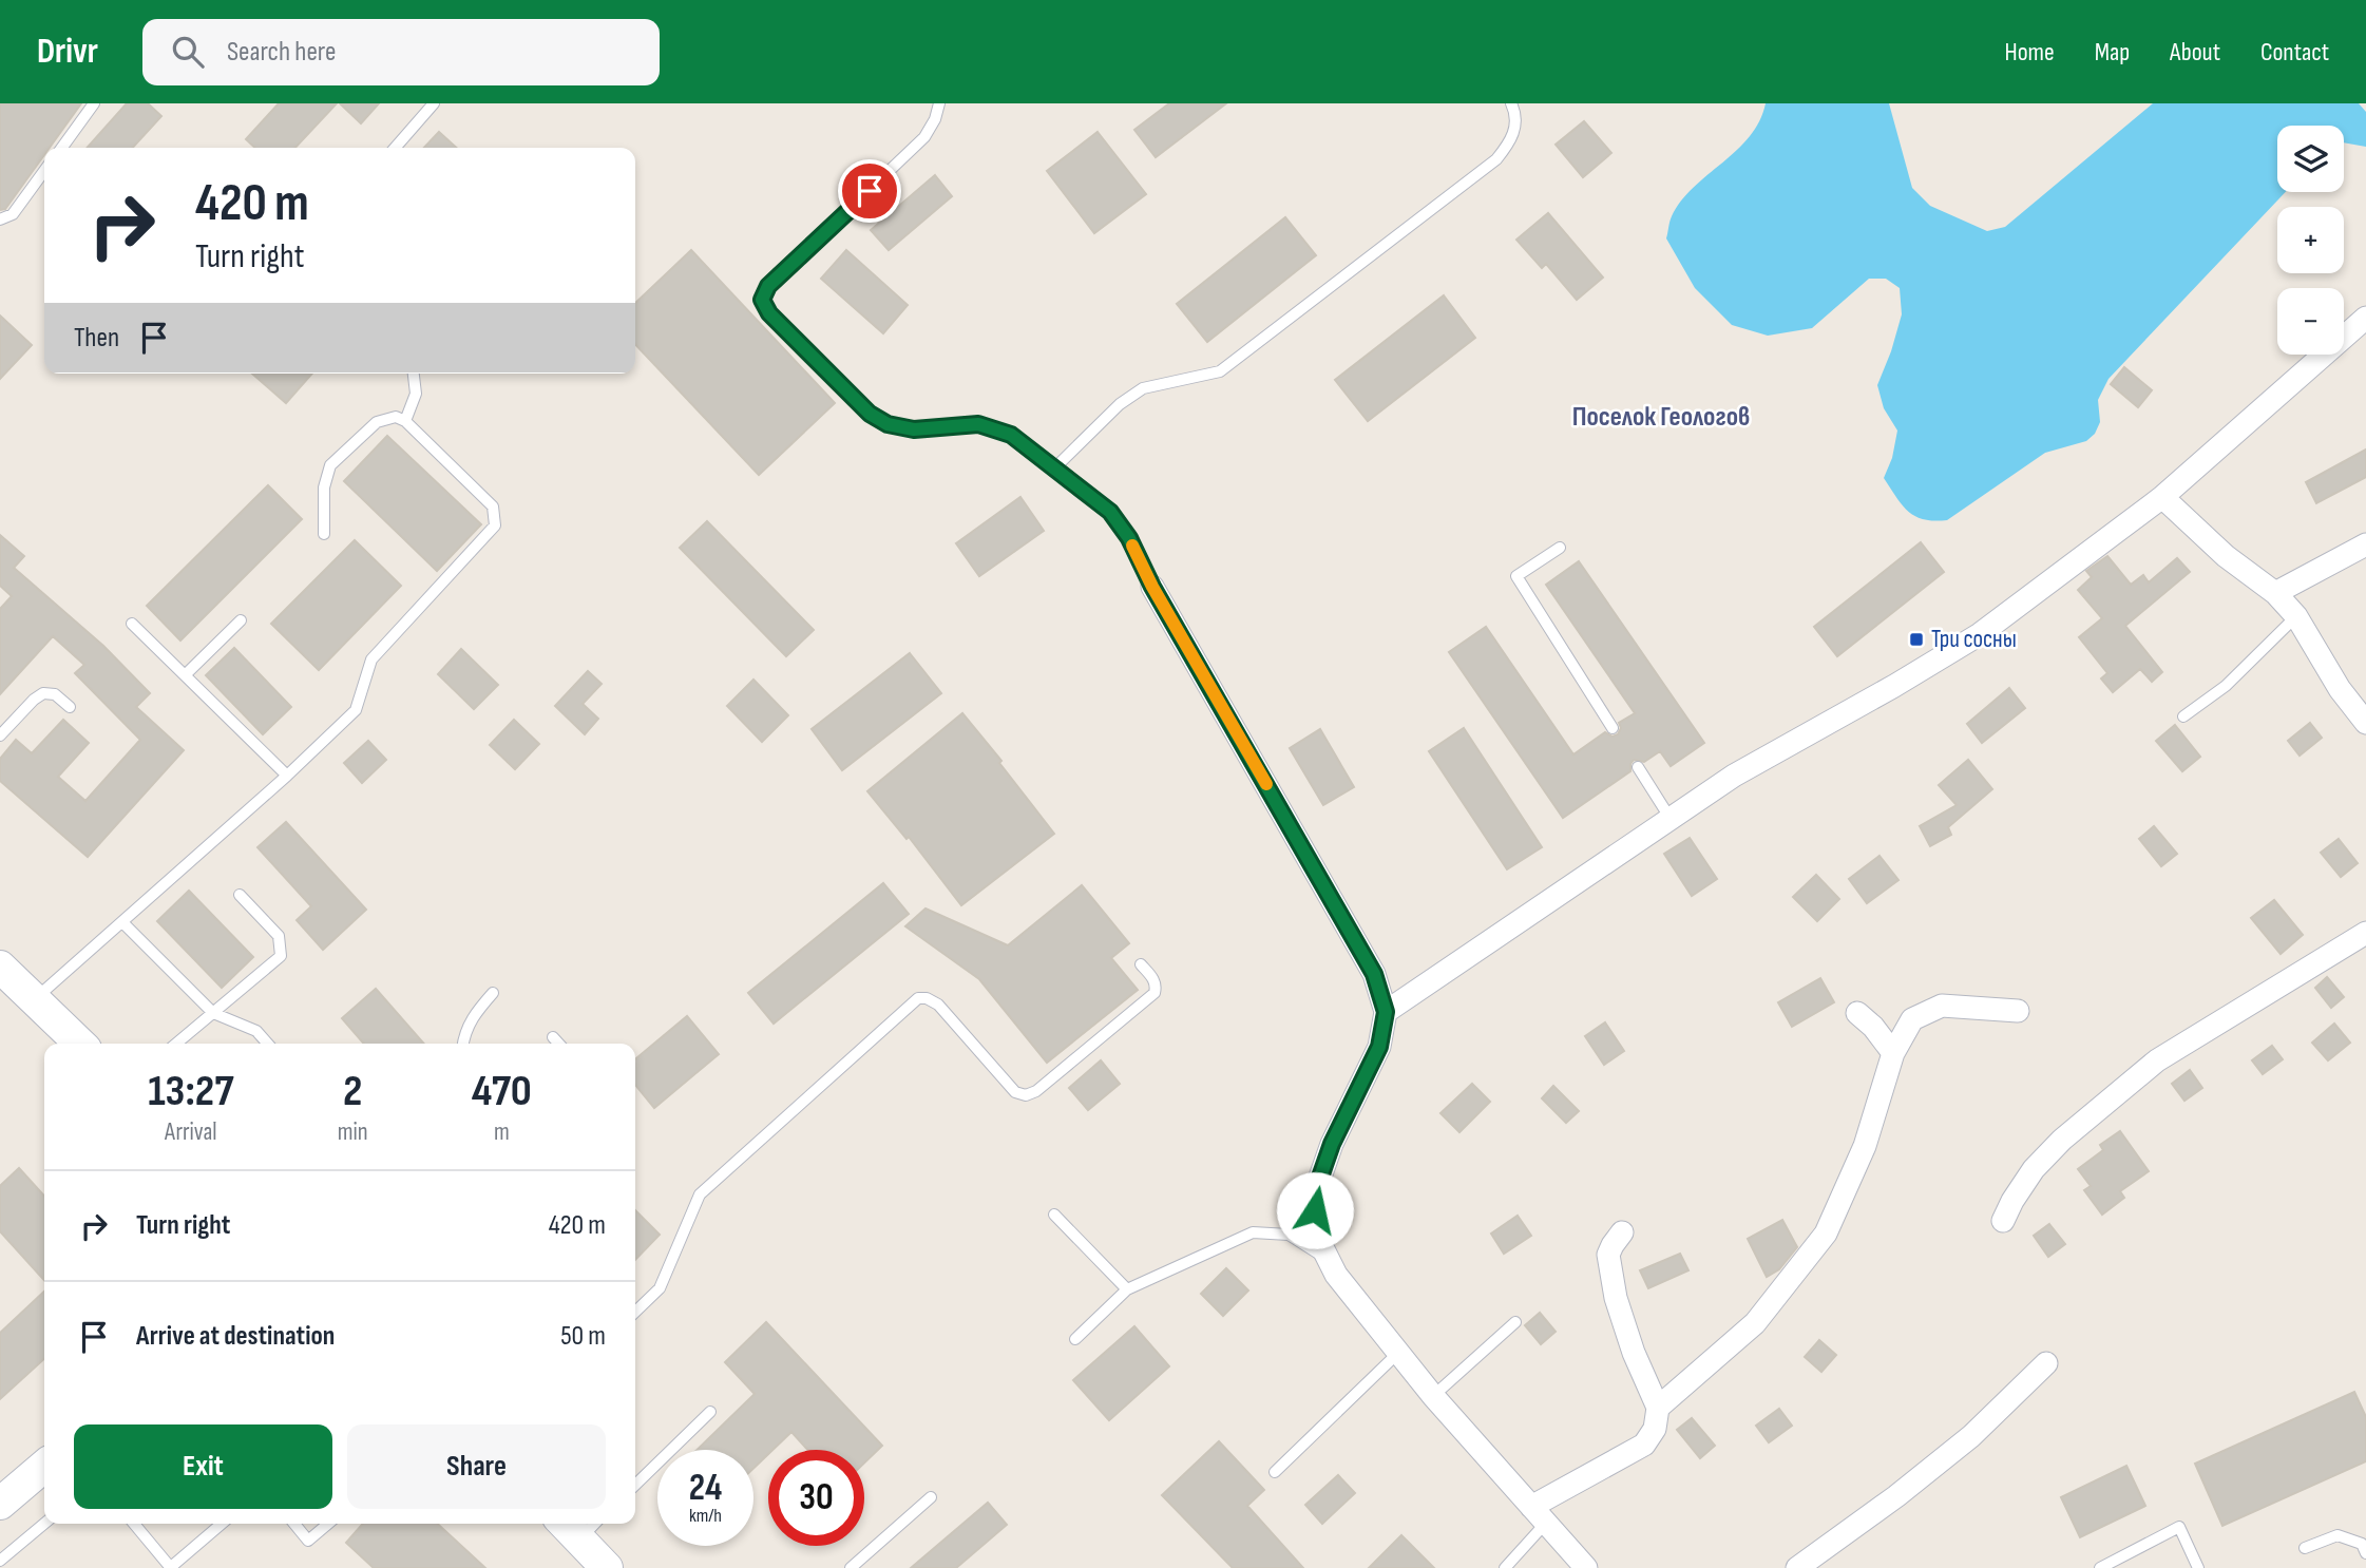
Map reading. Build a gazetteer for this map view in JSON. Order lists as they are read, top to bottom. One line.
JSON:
{"districts":["Поселок Геологов"],"places":{"transit":["Три сосны"]},"page":{"header":"Drivr","search":"Search here","nav":["Home","Map","About","Contact"],"map_buttons":["+","−"],"turn":["420 m","Turn right"],"then":"Then","eta":["13:27","Arrival","2","min","470","m"],"list":[{"name":"Turn right","value":"420 m"},{"name":"Arrive at destination","value":"50 m"}],"buttons":["Exit","Share"],"speed":"24 km/h","limit":"30"}}
